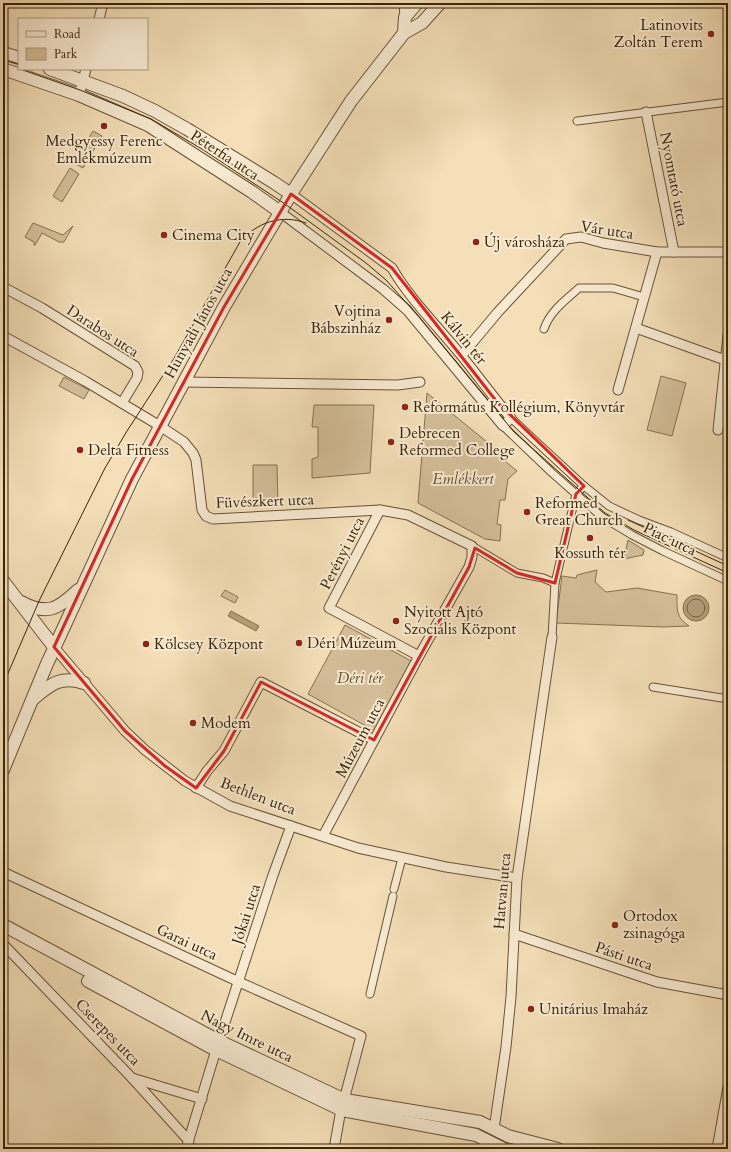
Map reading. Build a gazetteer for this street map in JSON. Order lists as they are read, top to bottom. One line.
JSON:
{"streets":{"street":["Péterfia utca","Nyomtató utca","Vár utca","Hunyadi János utca","Darabos utca","Kálvin tér","Füvészkert utca","Piac utca","Perényi utca","Múzeum utca","Bethlen utca","Hatvan utca","Jókai utca","Garai utca","Pásti utca","Cserepes utca","Nagy Imre utca"]},"crossings":[["Péterfia utca","Hunyadi János utca"],["Péterfia utca","Kálvin tér"],["Nyomtató utca","Vár utca"],["Vár utca","Kálvin tér"],["Hunyadi János utca","Füvészkert utca"],["Hunyadi János utca","Bethlen utca"],["Kálvin tér","Piac utca"],["Füvészkert utca","Perényi utca"],["Füvészkert utca","Múzeum utca"],["Perényi utca","Múzeum utca"],["Múzeum utca","Bethlen utca"],["Bethlen utca","Hatvan utca"],["Bethlen utca","Jókai utca"],["Hatvan utca","Pásti utca"],["Hatvan utca","Nagy Imre utca"],["Jókai utca","Garai utca"],["Jókai utca","Cserepes utca"],["Jókai utca","Nagy Imre utca"],["Garai utca","Nagy Imre utca"],["Cserepes utca","Nagy Imre utca"]],"parks":["Emlékkert","Déri tér"],"places":["Latinovits Zoltán Terem","Medgyessy Ferenc Emlékmúzeum","Cinema City","Új városháza","Vojtina Bábszinház","Református Kollégium, Könyvtár","Debrecen Reformed College","Delta Fitness","Reformed Great Church","Kossuth tér","Nyitott Ajtó Szociális Központ","Déri Múzeum","Kölcsey Központ","Modem","Ortodox zsinagóga","Unitárius Imaház"],"legend":["Road","Park"]}
